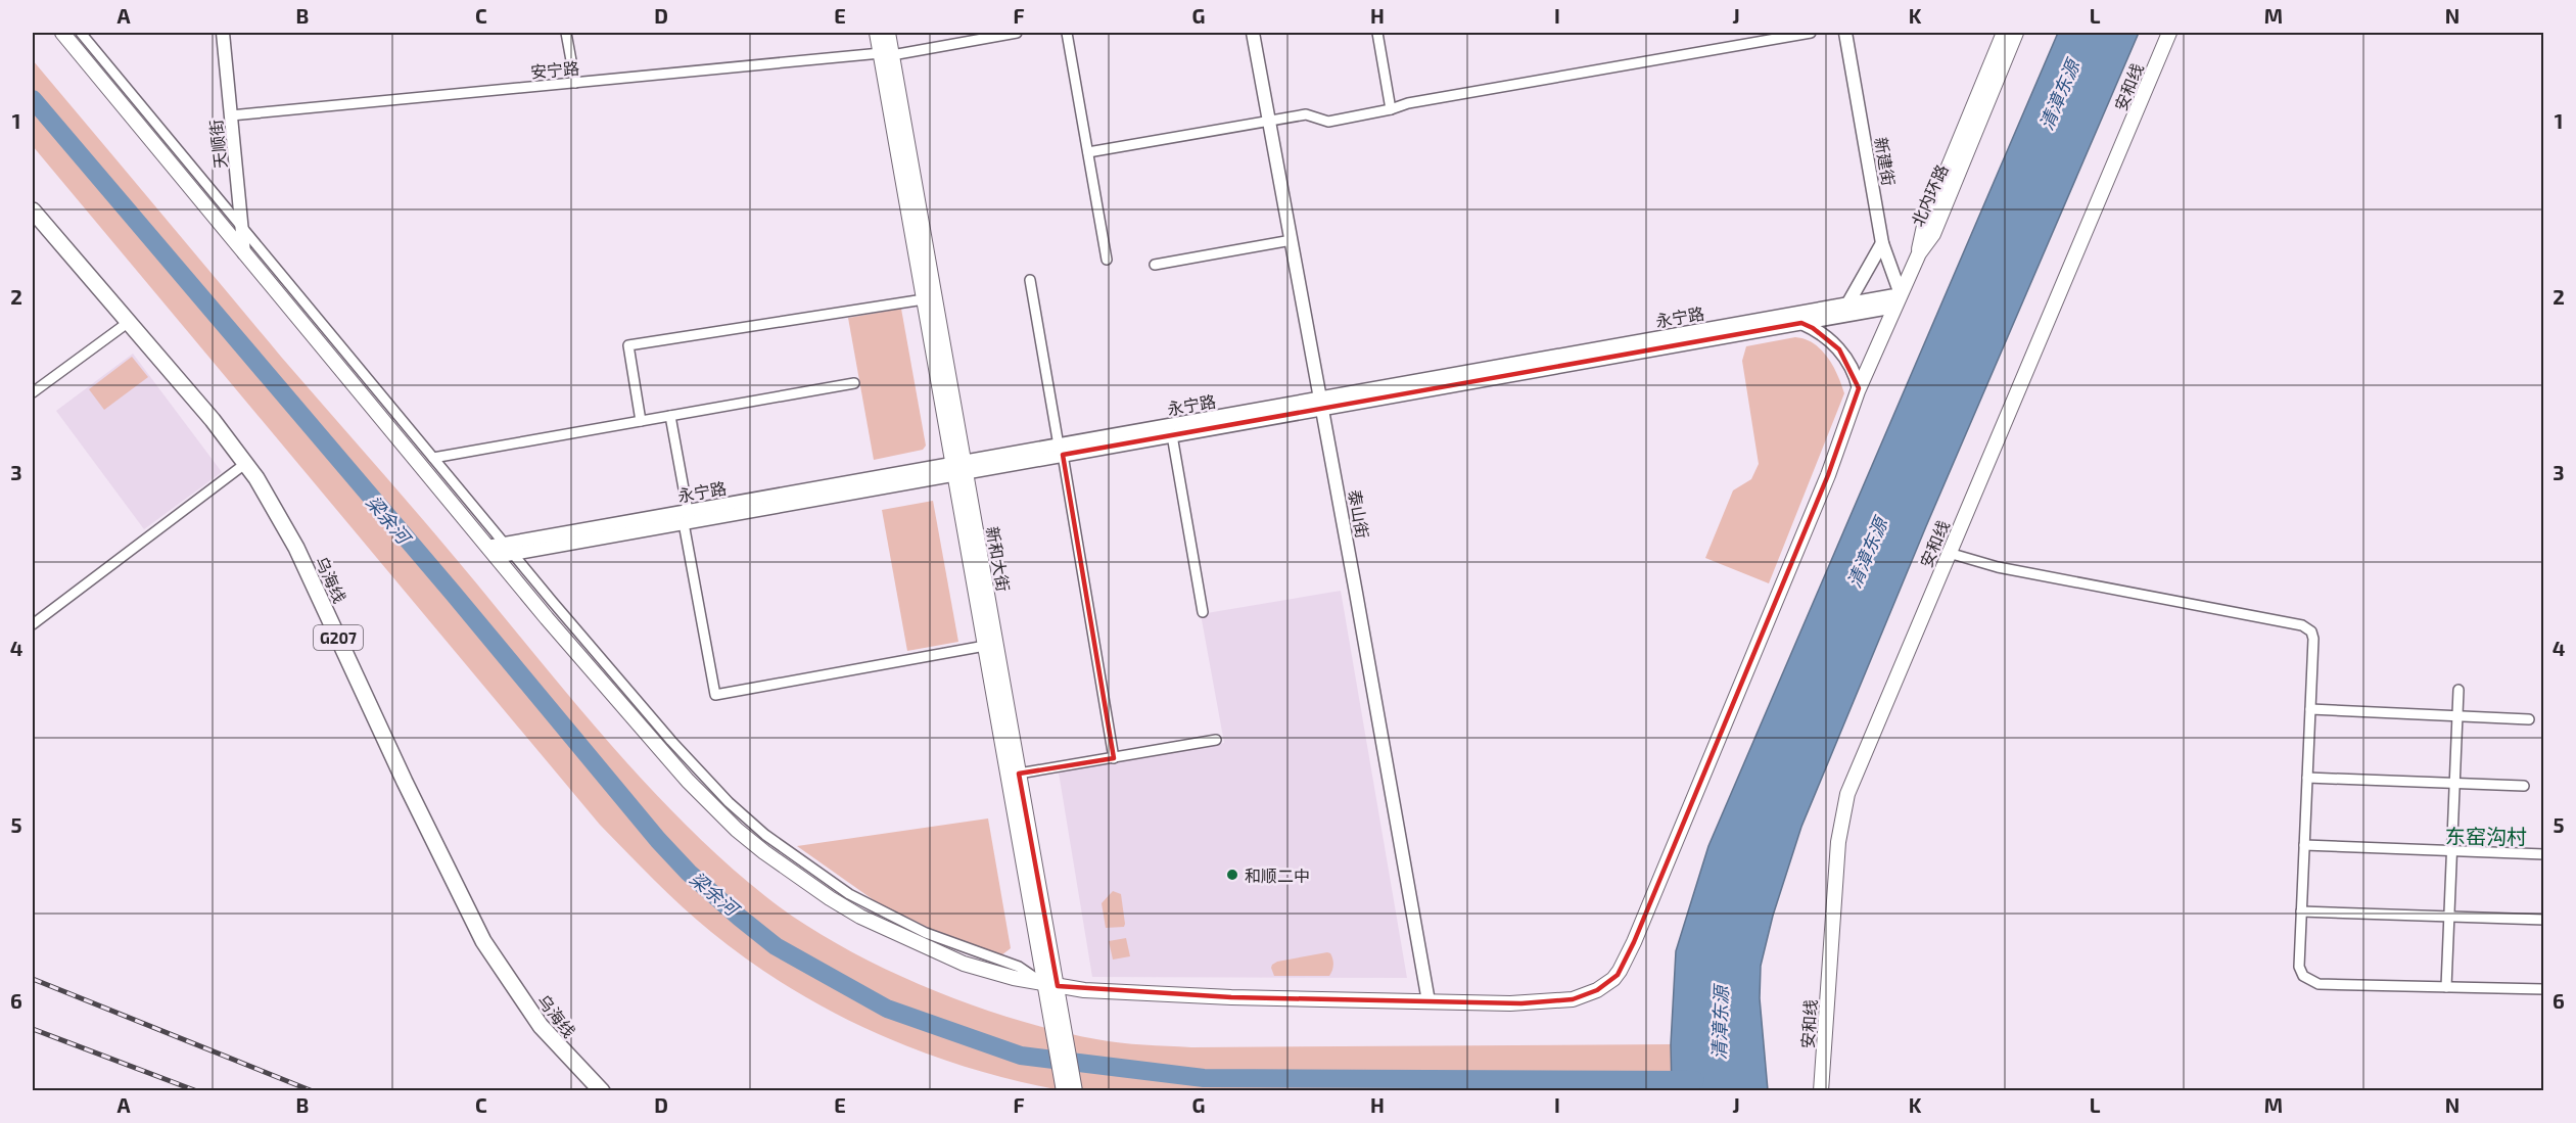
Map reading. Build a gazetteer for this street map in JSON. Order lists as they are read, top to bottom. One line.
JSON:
{"streets":{"highway":["乌海线","G207"],"main road":["安和线","北内环路","新和大街"],"street":["安宁路","天顺街","新建街","永宁路","泰山街"]},"crossings":[["安宁路","天顺街"],["安宁路","新和大街"],["新建街","永宁路"],["永宁路","泰山街"],["永宁路","新和大街"]],"districts":["东窑沟村"],"water":["清漳东源","梁余河"],"places":["和顺二中"],"grid":{"columns":["A","B","C","D","E","F","G","H","I","J","K","L","M","N"],"rows":["1","2","3","4","5","6"]}}
